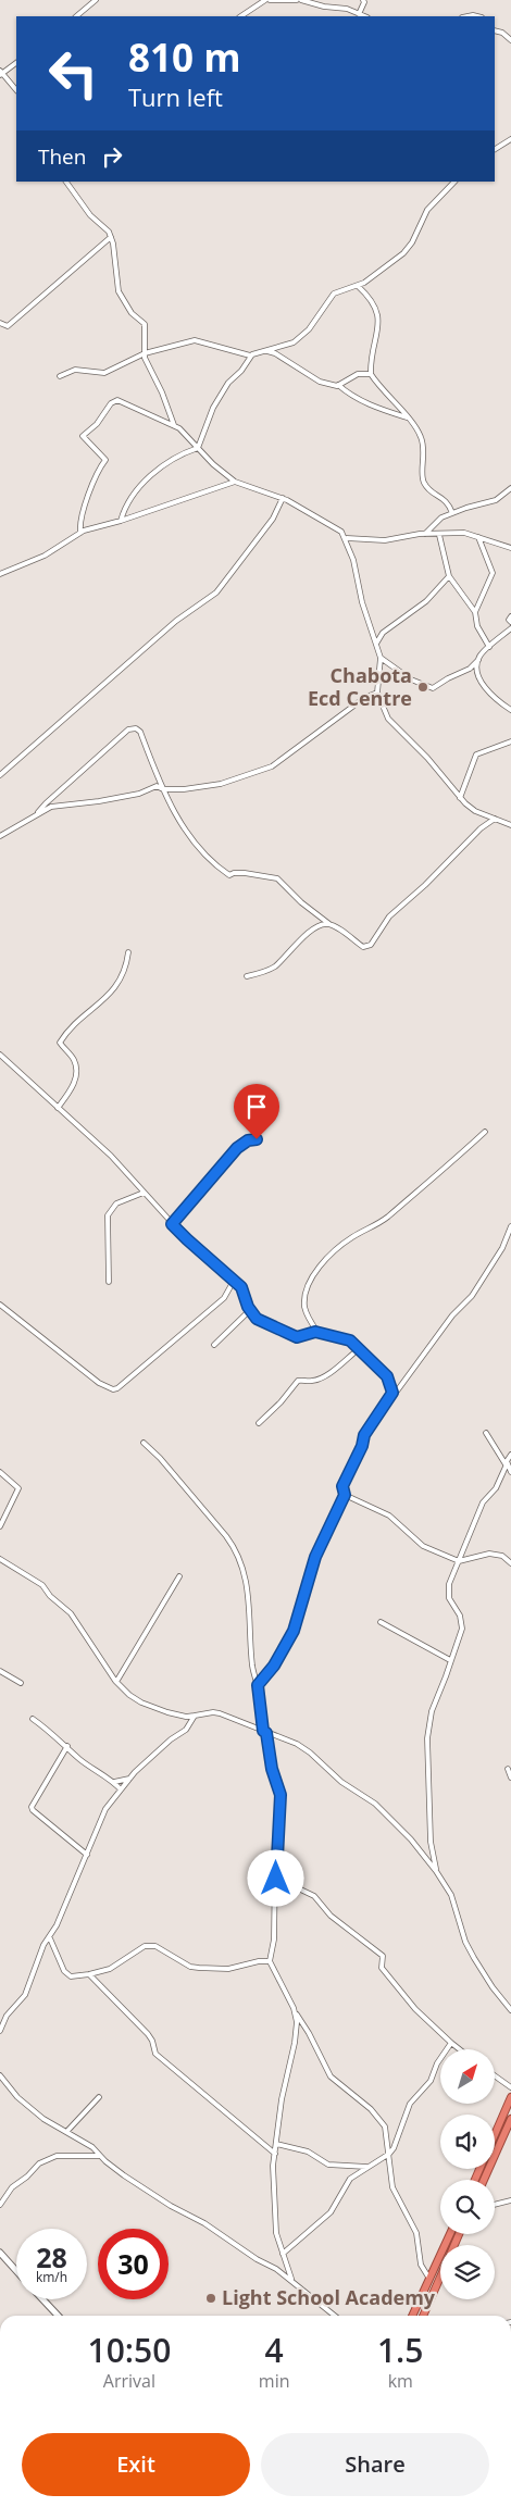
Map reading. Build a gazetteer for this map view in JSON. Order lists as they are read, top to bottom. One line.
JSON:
{"places":["Chabota Ecd Centre","Light School Academy"],"north":"top right","page":{"turn":["810 m","Turn left"],"then":"Then","speed":"28 km/h","limit":"30","eta":["10:50","Arrival","4","min","1.5","km"],"buttons":["Exit","Share"]}}
